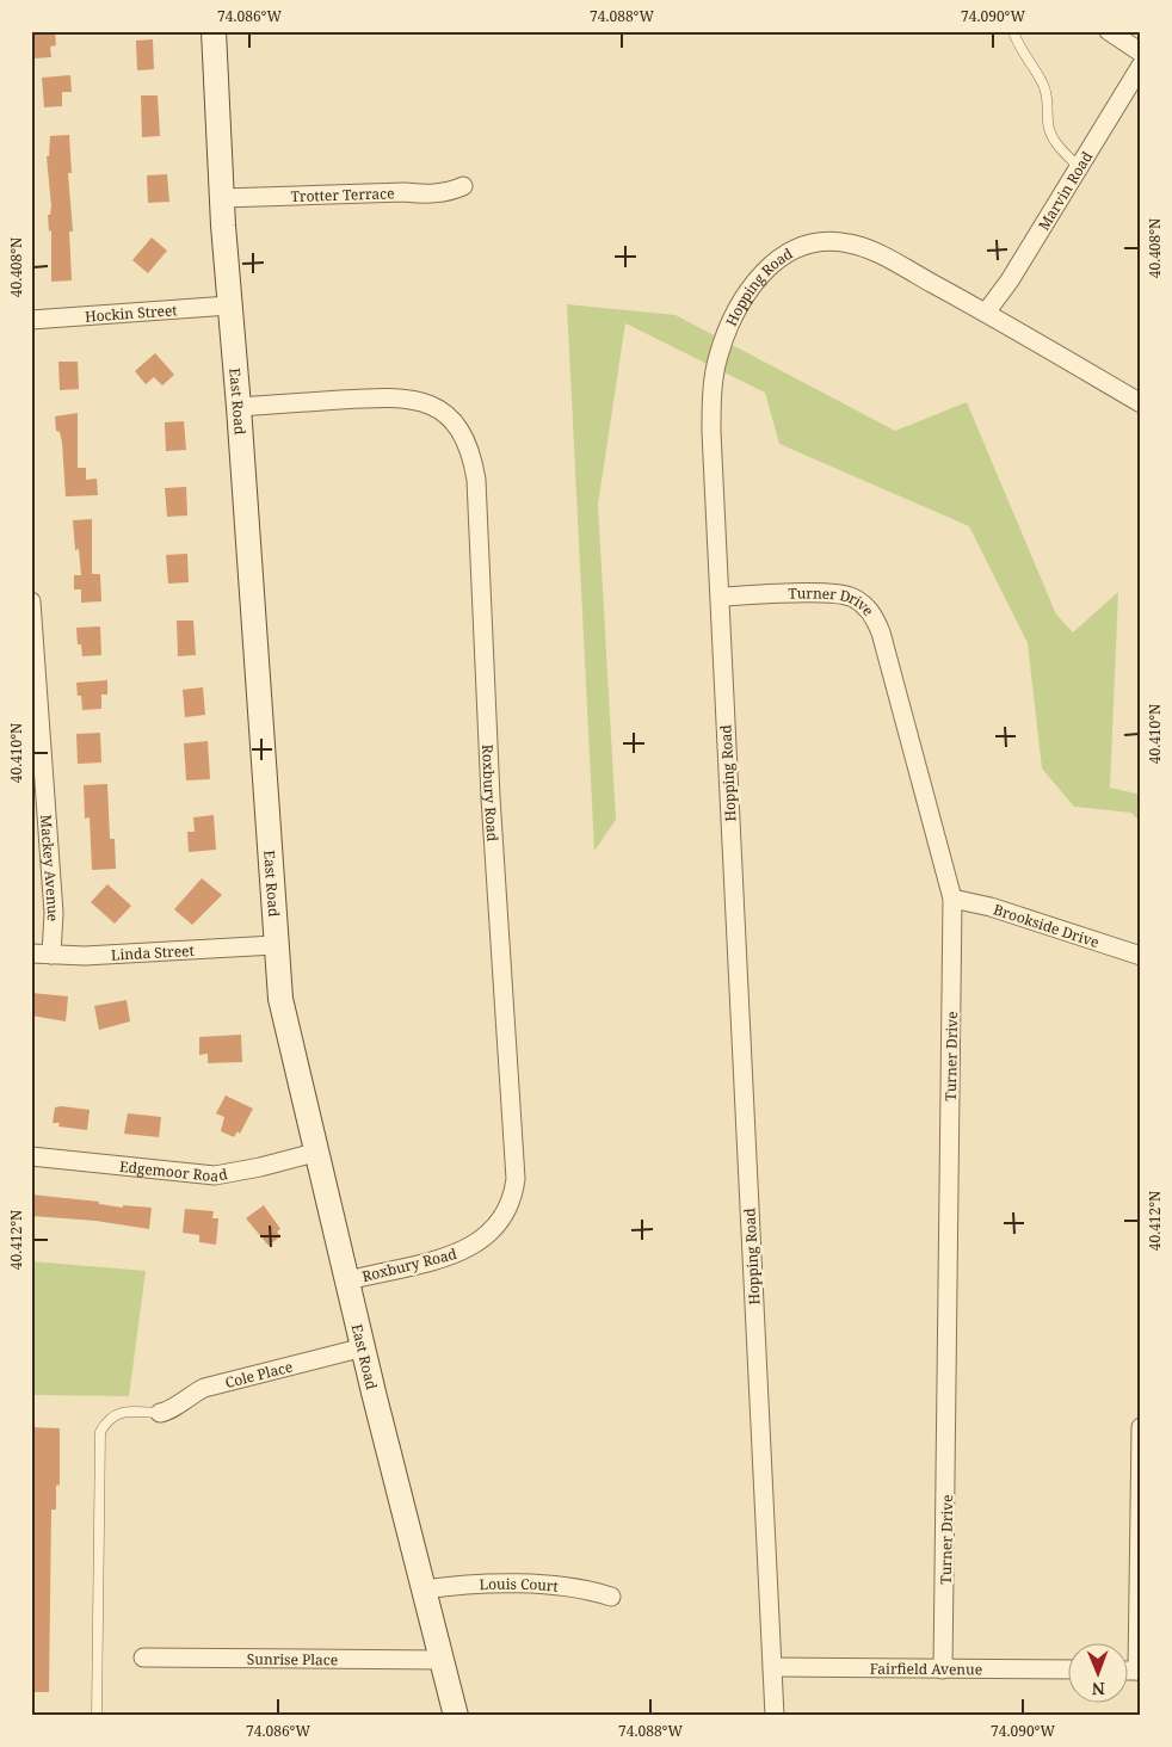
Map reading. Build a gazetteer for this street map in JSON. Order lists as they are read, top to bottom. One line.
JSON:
{"streets":{"street":["Marvin Road","Trotter Terrace","Hopping Road","Hockin Street","East Road","Turner Drive","Roxbury Road","Mackey Avenue","Brookside Drive","Linda Street","Edgemoor Road","Cole Place","Louis Court","Sunrise Place","Fairfield Avenue"]},"crossings":[["Marvin Road","Hopping Road"],["Trotter Terrace","East Road"],["Hopping Road","Turner Drive"],["Hopping Road","Fairfield Avenue"],["Hockin Street","East Road"],["East Road","Roxbury Road"],["East Road","Linda Street"],["East Road","Edgemoor Road"],["East Road","Cole Place"],["East Road","Louis Court"],["East Road","Sunrise Place"],["Turner Drive","Brookside Drive"],["Turner Drive","Fairfield Avenue"],["Mackey Avenue","Linda Street"]],"north":"bottom","coordinates":["74.086°W","74.088°W","74.090°W","40.408°N","40.410°N","40.412°N"]}
